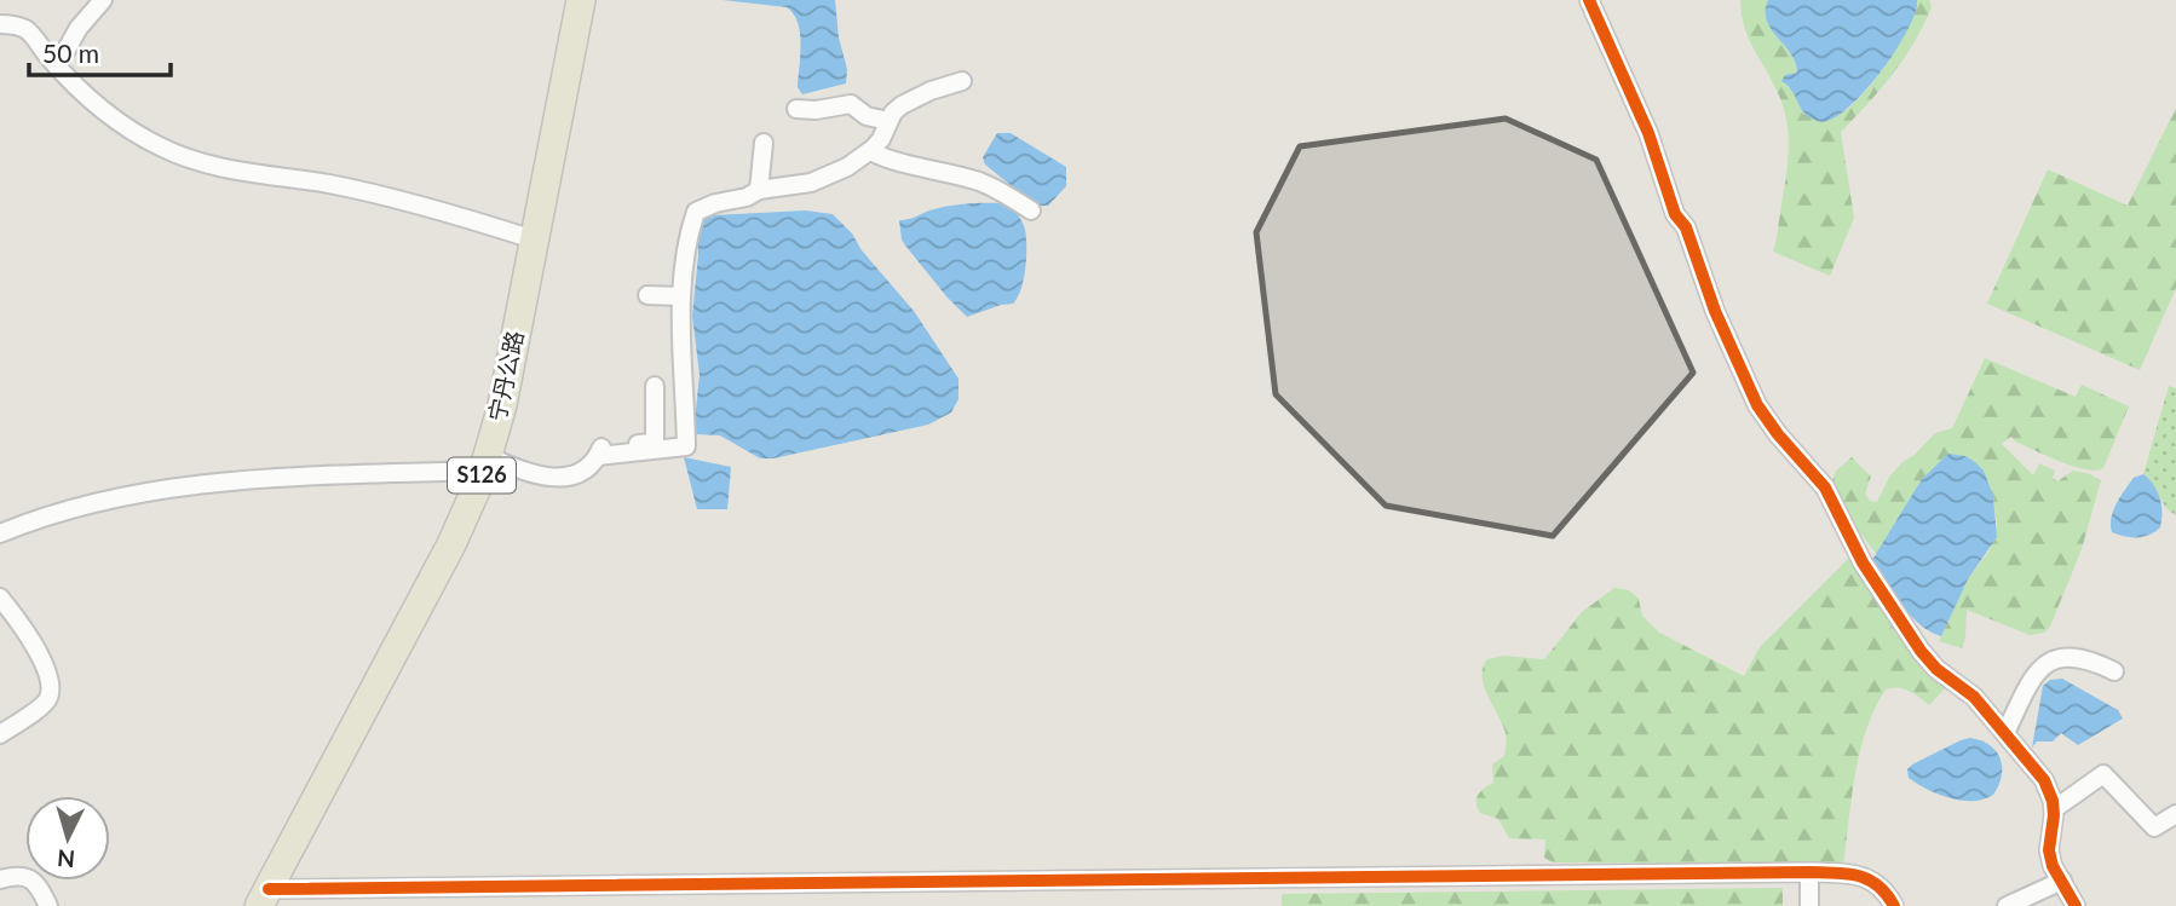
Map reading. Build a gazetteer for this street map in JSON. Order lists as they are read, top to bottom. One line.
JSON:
{"streets":{"main road":["宁丹公路","S126"]},"scale_bar":"50 m","north":"bottom"}
